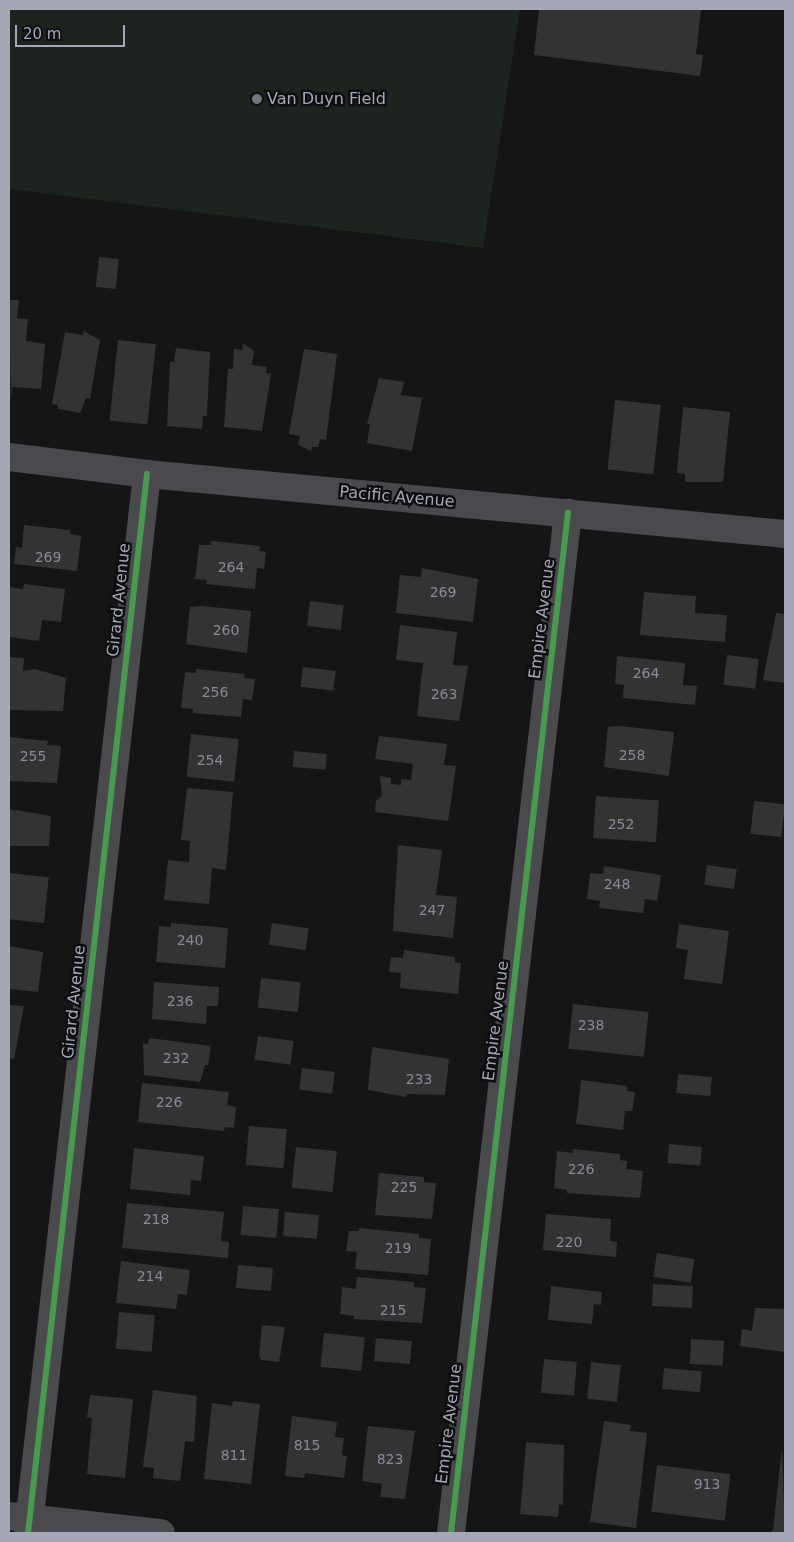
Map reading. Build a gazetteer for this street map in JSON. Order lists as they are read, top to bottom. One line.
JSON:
{"streets":{"street":["Pacific Avenue","Girard Avenue","Empire Avenue"]},"crossings":[["Pacific Avenue","Girard Avenue"],["Pacific Avenue","Empire Avenue"]],"places":["Van Duyn Field"],"house_numbers":["269","264","269","260","264","256","263","258","255","254","252","248","247","240","236","238","232","233","226","226","225","218","220","219","214","215","815","811","823","913"],"scale_bar":"20 m"}
